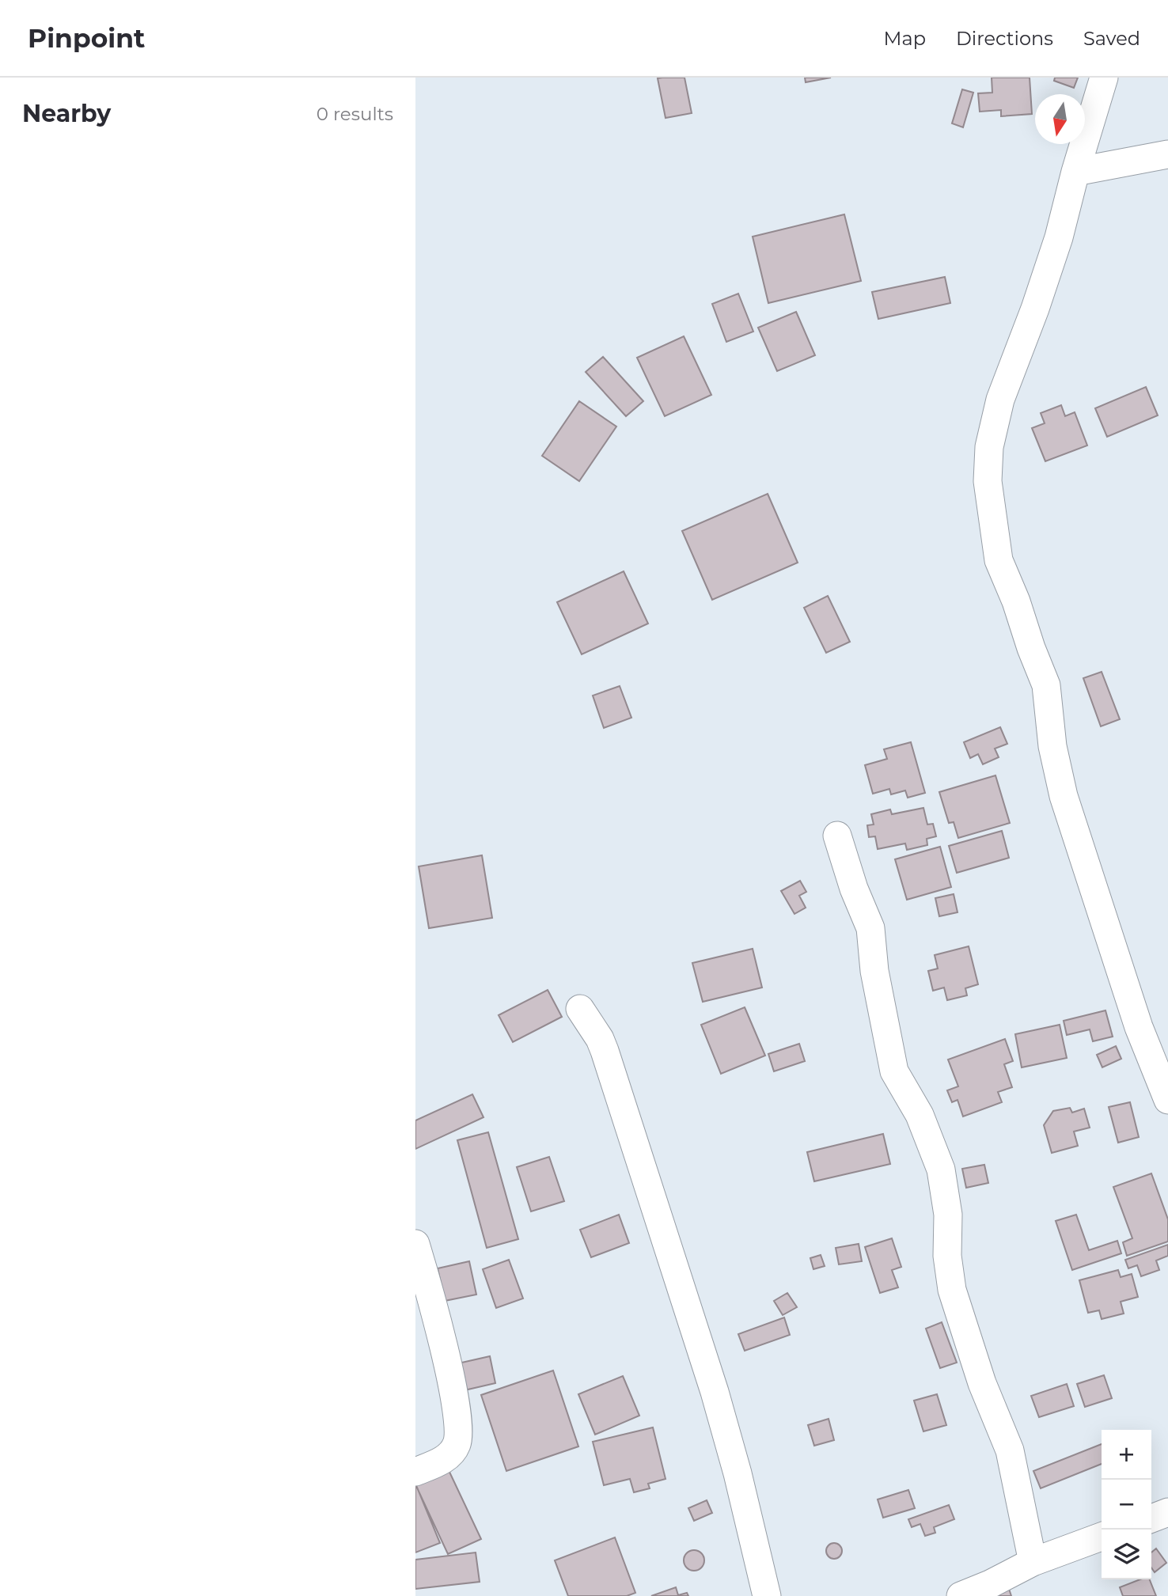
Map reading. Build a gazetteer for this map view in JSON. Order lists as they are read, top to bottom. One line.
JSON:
{"north":"bottom","page":{"header":"Pinpoint","nav":["Map","Directions","Saved"],"heading":["Nearby","0 results"],"map_buttons":["+","−"]}}
